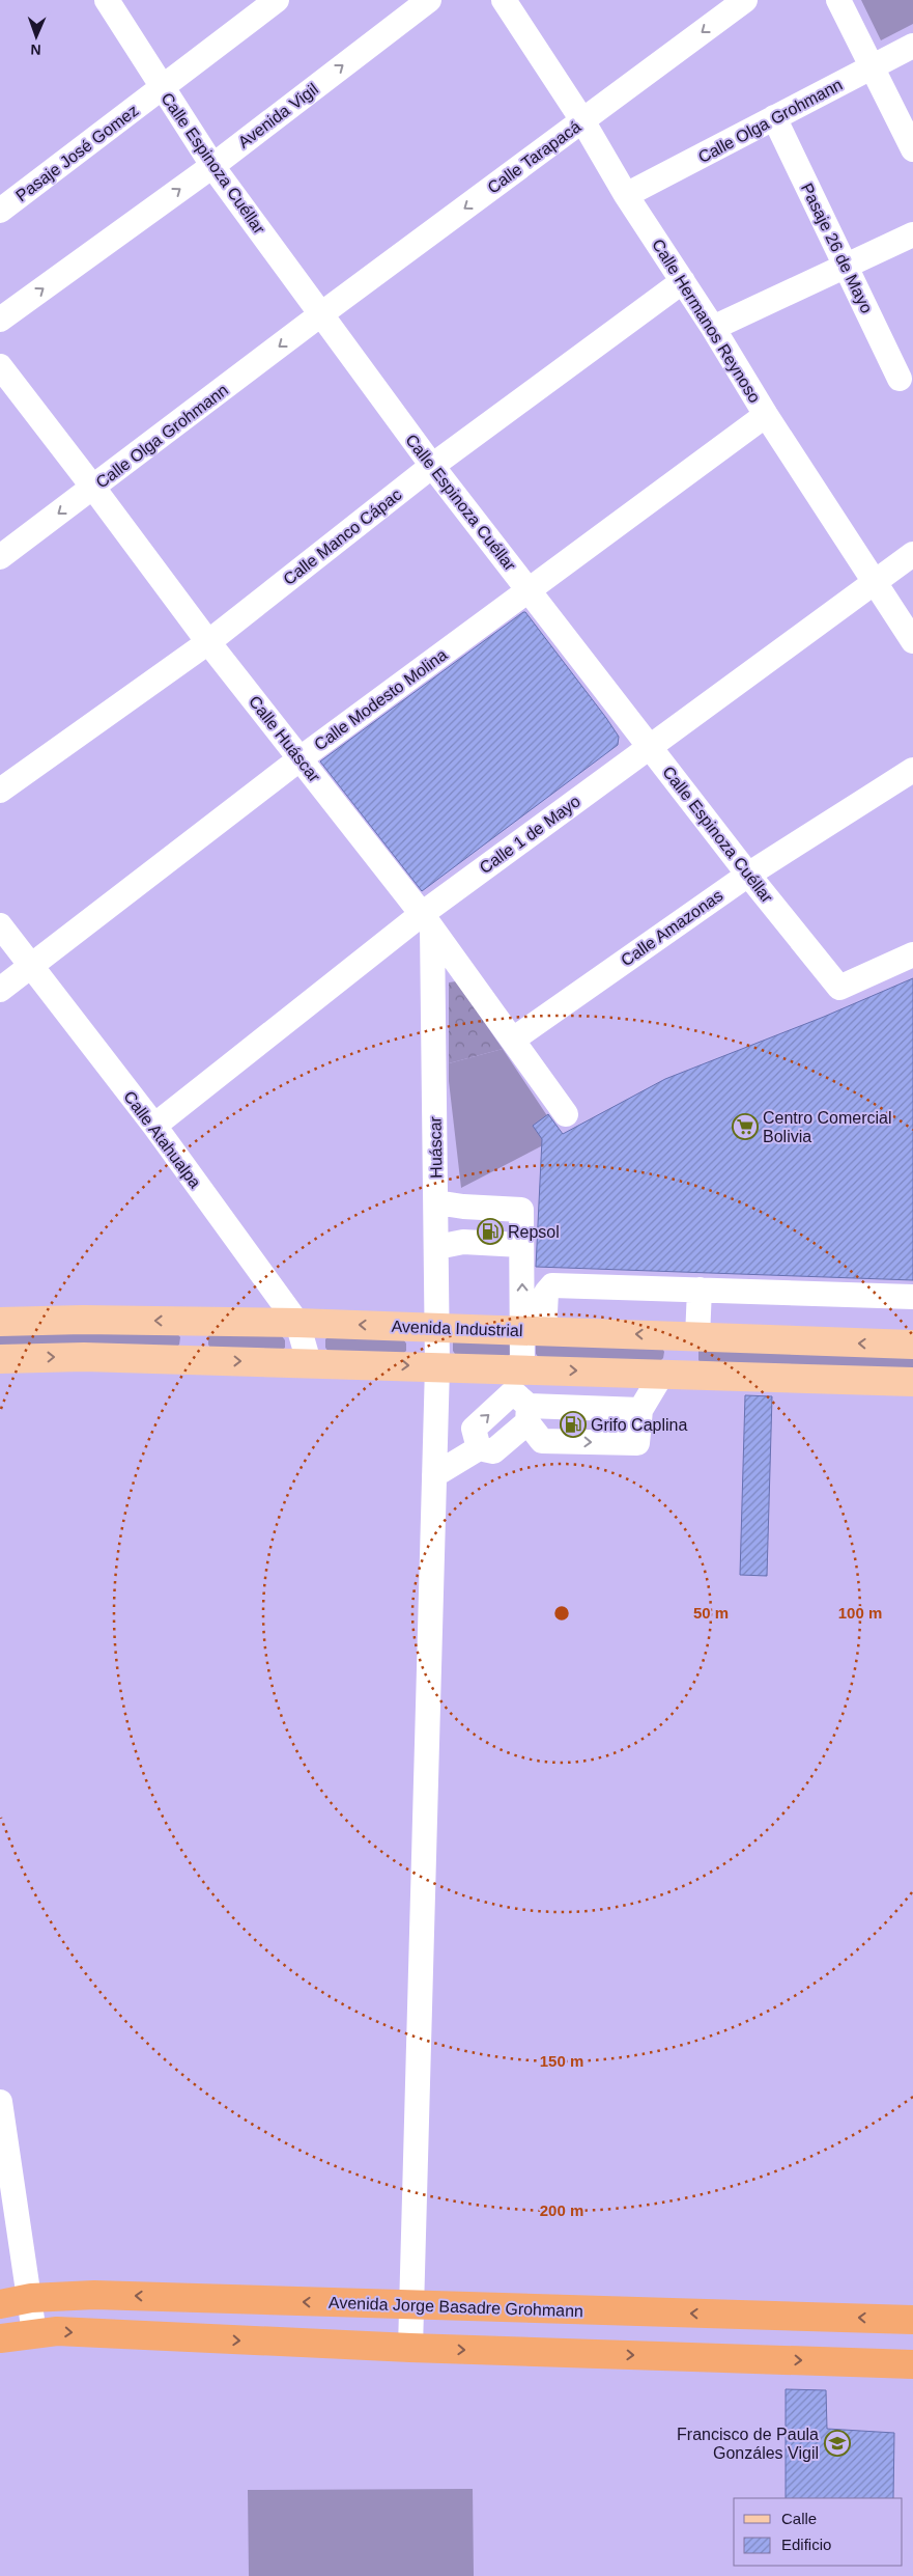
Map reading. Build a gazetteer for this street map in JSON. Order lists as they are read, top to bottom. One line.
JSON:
{"streets":{"highway":["Avenida Jorge Basadre Grohmann"],"main road":["Avenida Industrial"],"street":["Avenida Vigil","Calle Olga Grohmann","Pasaje José Gomez","Calle Tarapacá","Calle Espinoza Cuéllar","Pasaje 26 de Mayo","Calle Hermanos Reynoso","Calle Manco Cápac","Calle Modesto Molina","Calle Huáscar","Calle 1 de Mayo","Calle Amazonas","Calle Atahualpa","Huáscar"]},"crossings":[["Avenida Vigil","Calle Espinoza Cuéllar"],["Calle Olga Grohmann","Calle Tarapacá"],["Calle Olga Grohmann","Calle Espinoza Cuéllar"],["Calle Olga Grohmann","Pasaje 26 de Mayo"],["Calle Olga Grohmann","Calle Hermanos Reynoso"],["Calle Olga Grohmann","Calle Huáscar"],["Pasaje José Gomez","Calle Espinoza Cuéllar"],["Calle Tarapacá","Calle Espinoza Cuéllar"],["Calle Tarapacá","Calle Hermanos Reynoso"],["Calle Espinoza Cuéllar","Calle Manco Cápac"],["Calle Espinoza Cuéllar","Calle Modesto Molina"],["Calle Espinoza Cuéllar","Calle 1 de Mayo"],["Calle Espinoza Cuéllar","Calle Amazonas"],["Calle Hermanos Reynoso","Calle Manco Cápac"],["Calle Hermanos Reynoso","Calle Modesto Molina"],["Calle Hermanos Reynoso","Calle 1 de Mayo"],["Calle Manco Cápac","Calle Huáscar"],["Calle Modesto Molina","Calle Huáscar"],["Calle Modesto Molina","Calle Atahualpa"],["Calle Huáscar","Calle 1 de Mayo"],["Calle Huáscar","Calle Amazonas"],["Calle Huáscar","Huáscar"],["Calle 1 de Mayo","Calle Atahualpa"],["Calle 1 de Mayo","Huáscar"],["Calle Atahualpa","Avenida Industrial"],["Huáscar","Avenida Industrial"],["Huáscar","Avenida Jorge Basadre Grohmann"]],"one_way":["Avenida Vigil","Calle Olga Grohmann","Calle Tarapacá"],"places":{"supermarket":["Centro Comercial Bolivia"],"fuel station":["Repsol","Grifo Caplina"],"school or university":["Francisco de Paula Gonzáles Vigil"]},"legend":["Calle","Edificio"],"north":"bottom","rings":["50 m","100 m","150 m","200 m"]}
